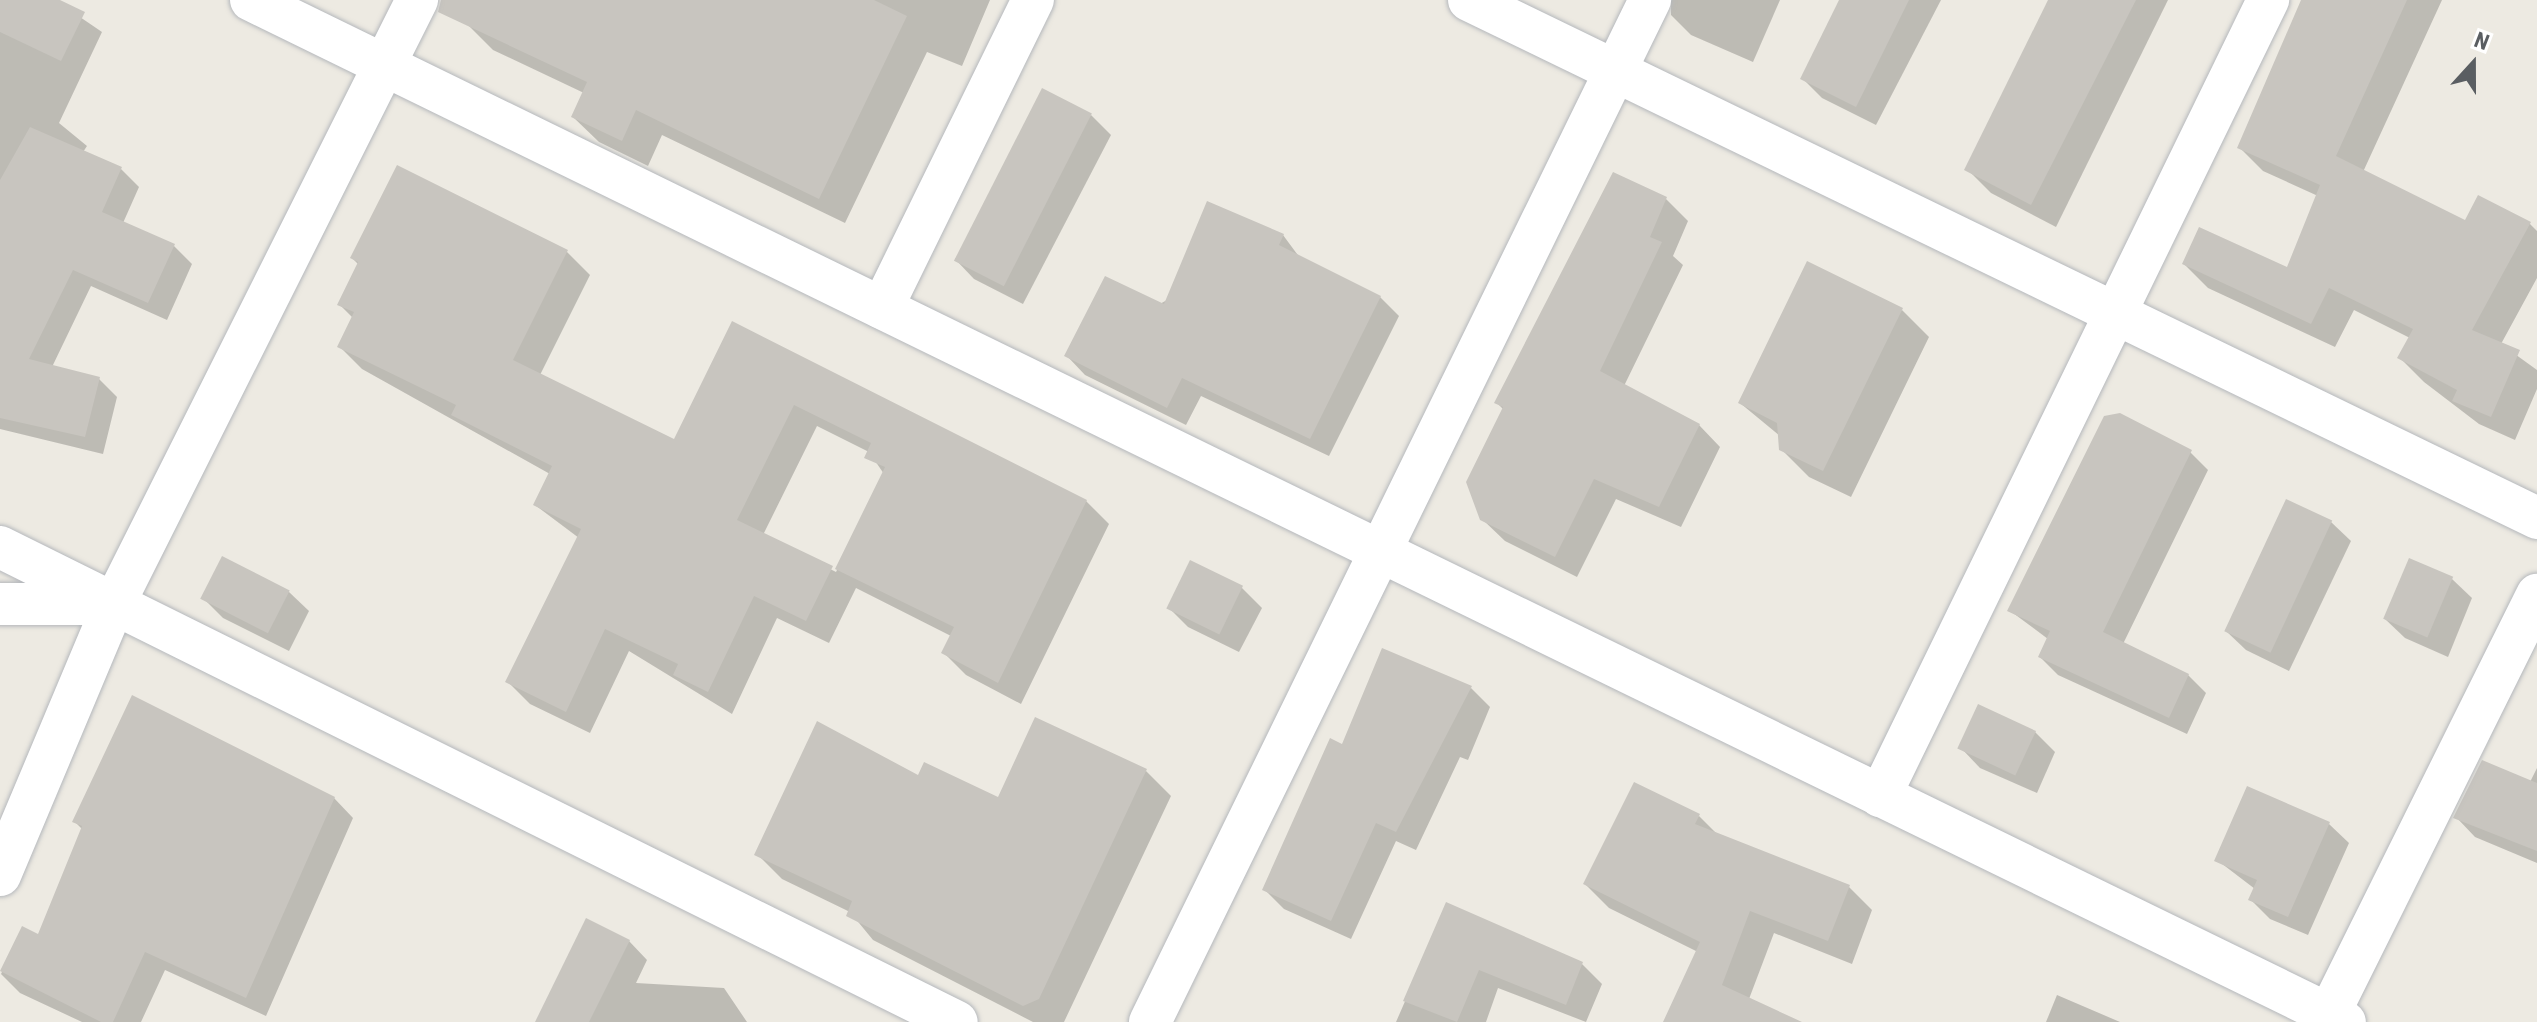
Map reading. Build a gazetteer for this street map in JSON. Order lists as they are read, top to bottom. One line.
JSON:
{"north":"top"}
